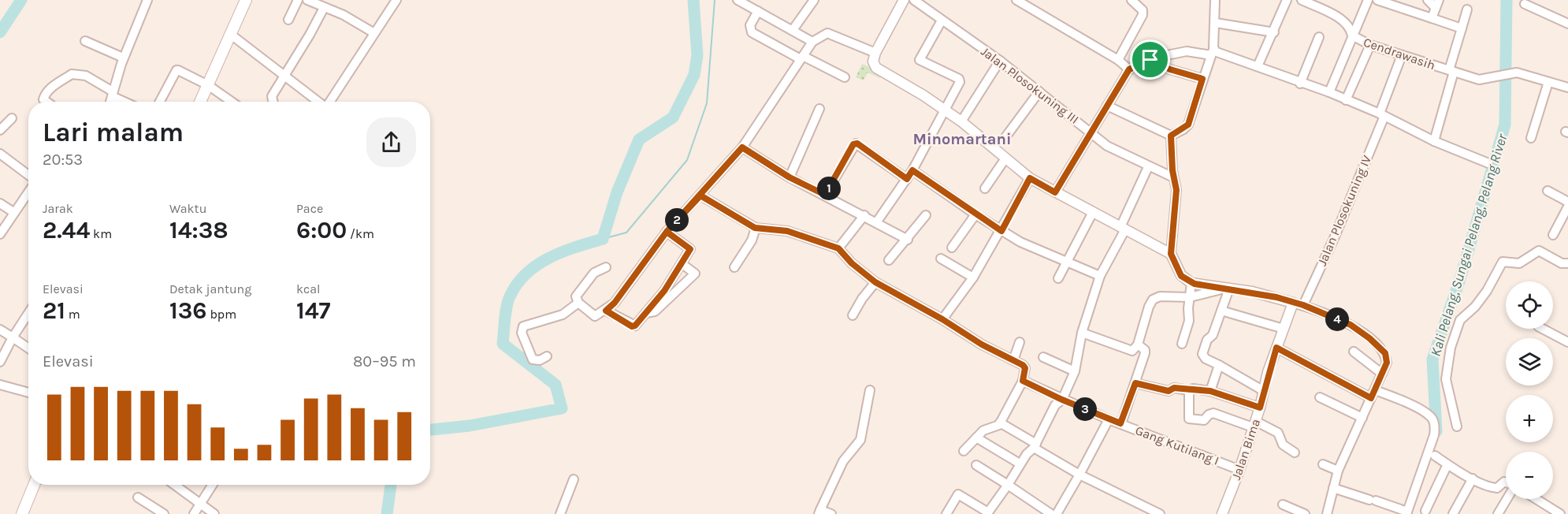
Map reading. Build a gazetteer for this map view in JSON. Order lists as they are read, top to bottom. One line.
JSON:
{"streets":{"street":["Cendrawasih","Jalan Plosokuning III","Jalan Plosokuning IV","Gang Kutilang I","Jalan Bima"]},"crossings":[["Cendrawasih","Jalan Plosokuning IV"],["Gang Kutilang I","Jalan Bima"]],"districts":["Minomartani"],"water":["Kali Pelang, Sungai Pelang, Pelang River"],"page":{"heading":["Lari malam","20:53"],"pins":["1","2","4","3"],"stats":[["Jarak","2.44 km"],["Waktu","14:38"],["Pace","6:00 /km"],["Elevasi","21 m"],["Detak jantung","136 bpm"],["kcal","147"]],"map_buttons":["+","−"],"chart":["Elevasi","80–95 m"]}}
